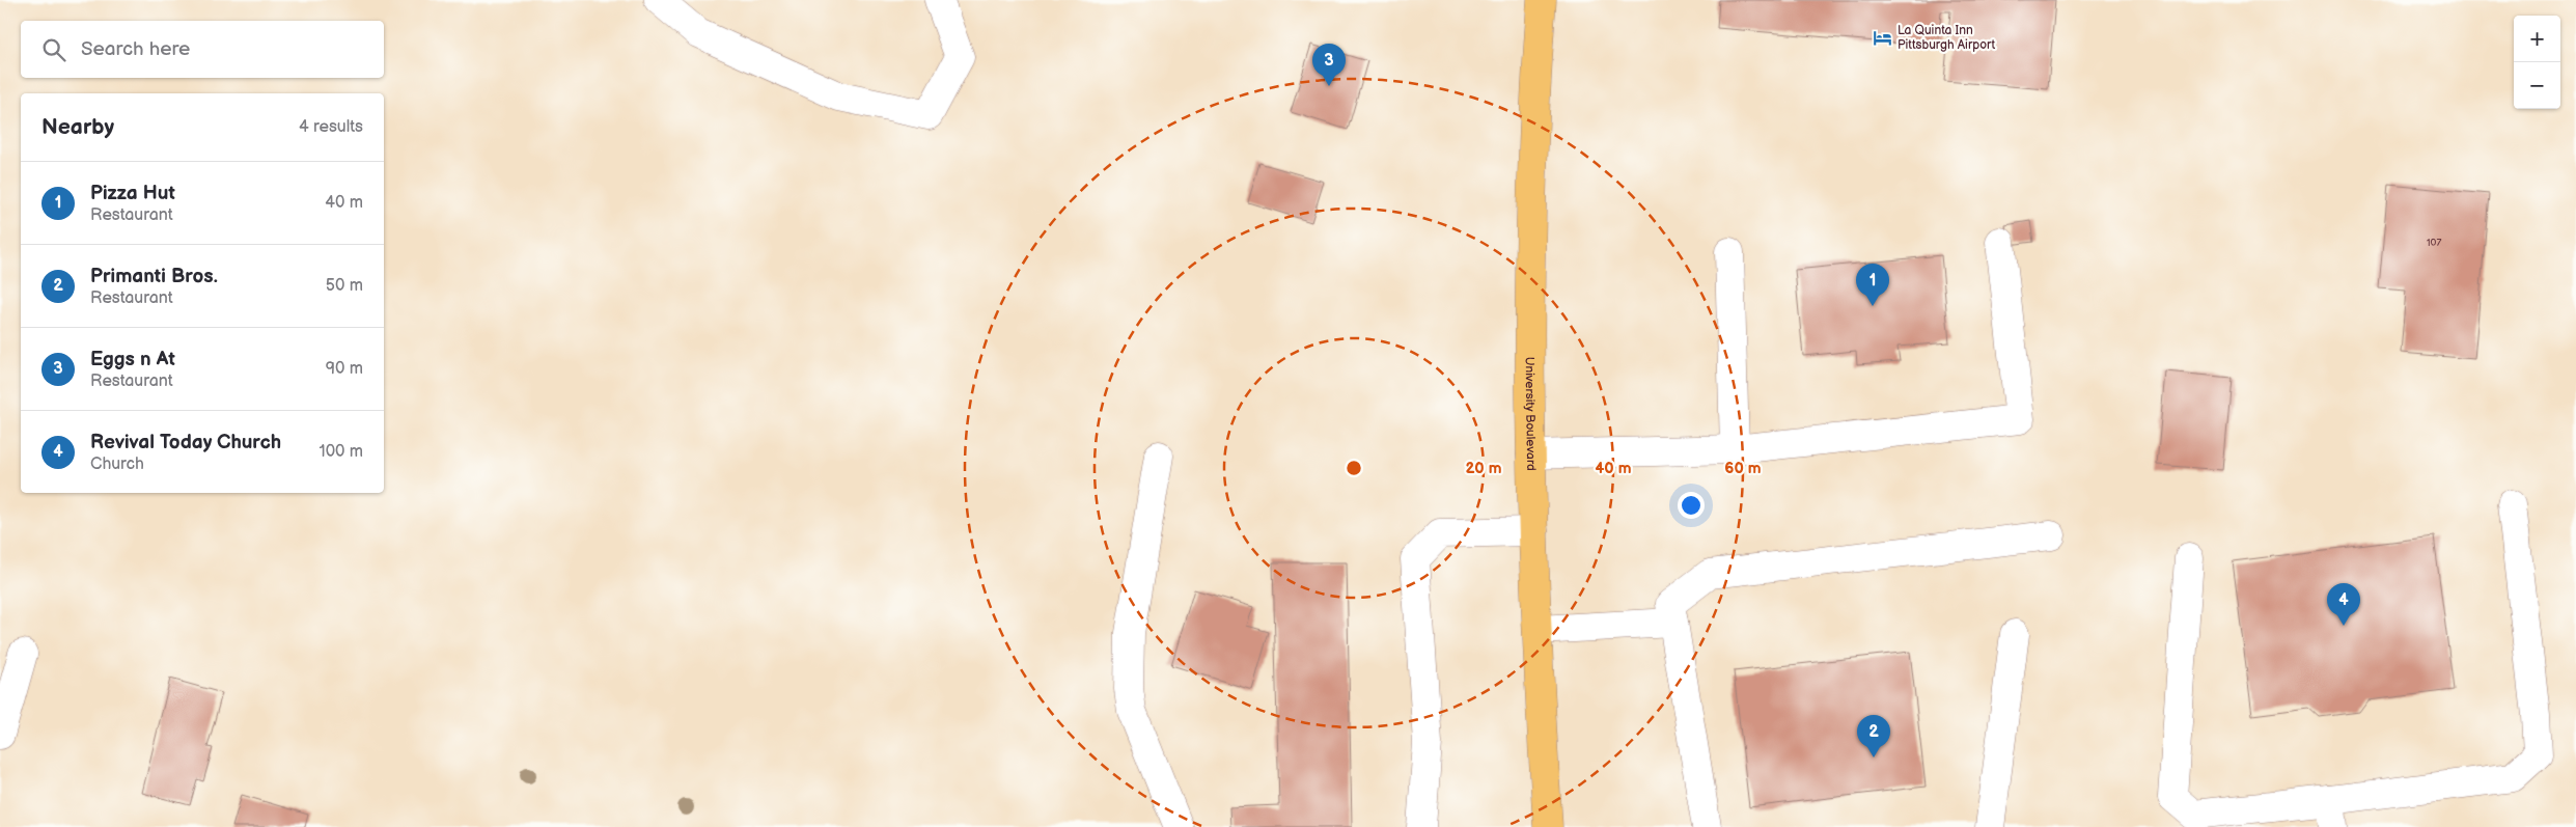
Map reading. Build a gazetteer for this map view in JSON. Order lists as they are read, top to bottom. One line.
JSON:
{"streets":{"main road":["University Boulevard"]},"places":{"hotel":["La Quinta Inn Pittsburgh Airport"]},"house_numbers":["107"],"page":{"map_buttons":["+","−"],"search":"Search here","pins":["3","1","4","2"],"heading":["Nearby","4 results"],"list":[{"mark":"1","name":"Pizza Hut","note":"Restaurant","value":"40 m"},{"mark":"2","name":"Primanti Bros.","note":"Restaurant","value":"50 m"},{"mark":"3","name":"Eggs n At","note":"Restaurant","value":"90 m"},{"mark":"4","name":"Revival Today Church","note":"Church","value":"100 m"}]},"rings":["20 m","40 m","60 m"]}
